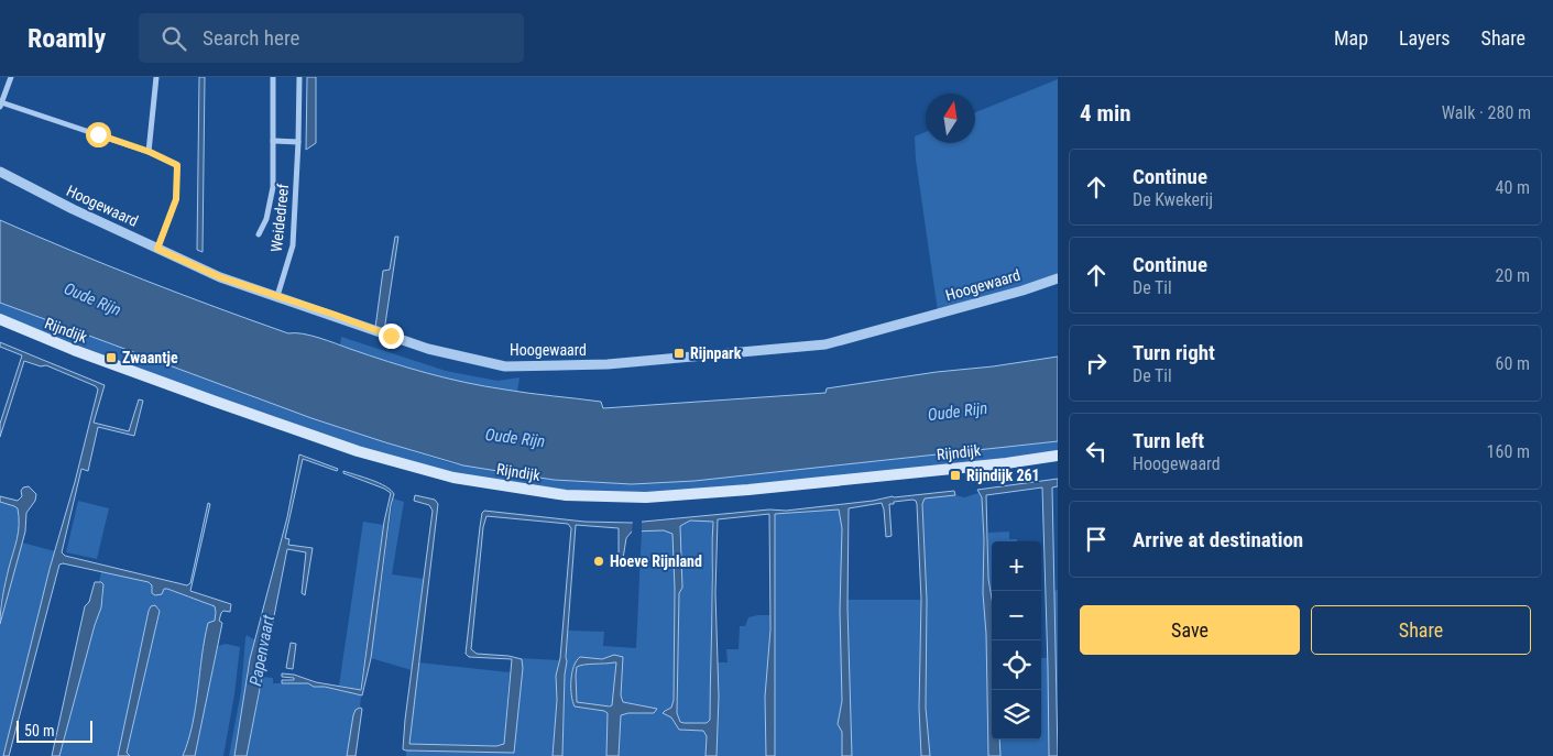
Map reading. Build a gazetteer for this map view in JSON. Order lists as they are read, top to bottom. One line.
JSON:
{"streets":{"main road":["Rijndijk"],"street":["Hoogewaard","Weidedreef"]},"crossings":[["Hoogewaard","Weidedreef"]],"water":["Oude Rijn","Papenvaart"],"places":{"transit":["Rijnpark","Zwaantje","Rijndijk 261"],"other":["Hoeve Rijnland"]},"scale_bar":"50 m","north":"top","page":{"header":"Roamly","search":"Search here","nav":["Map","Layers","Share"],"heading":["4 min","Walk · 280 m"],"list":[["Continue","De Kwekerij","40 m"],["Continue","De Til","20 m"],["Turn right","De Til","60 m"],["Turn left","Hoogewaard","160 m"],"Arrive at destination"],"map_buttons":["+","−"],"buttons":["Save","Share"],"scale":"50 m"}}
